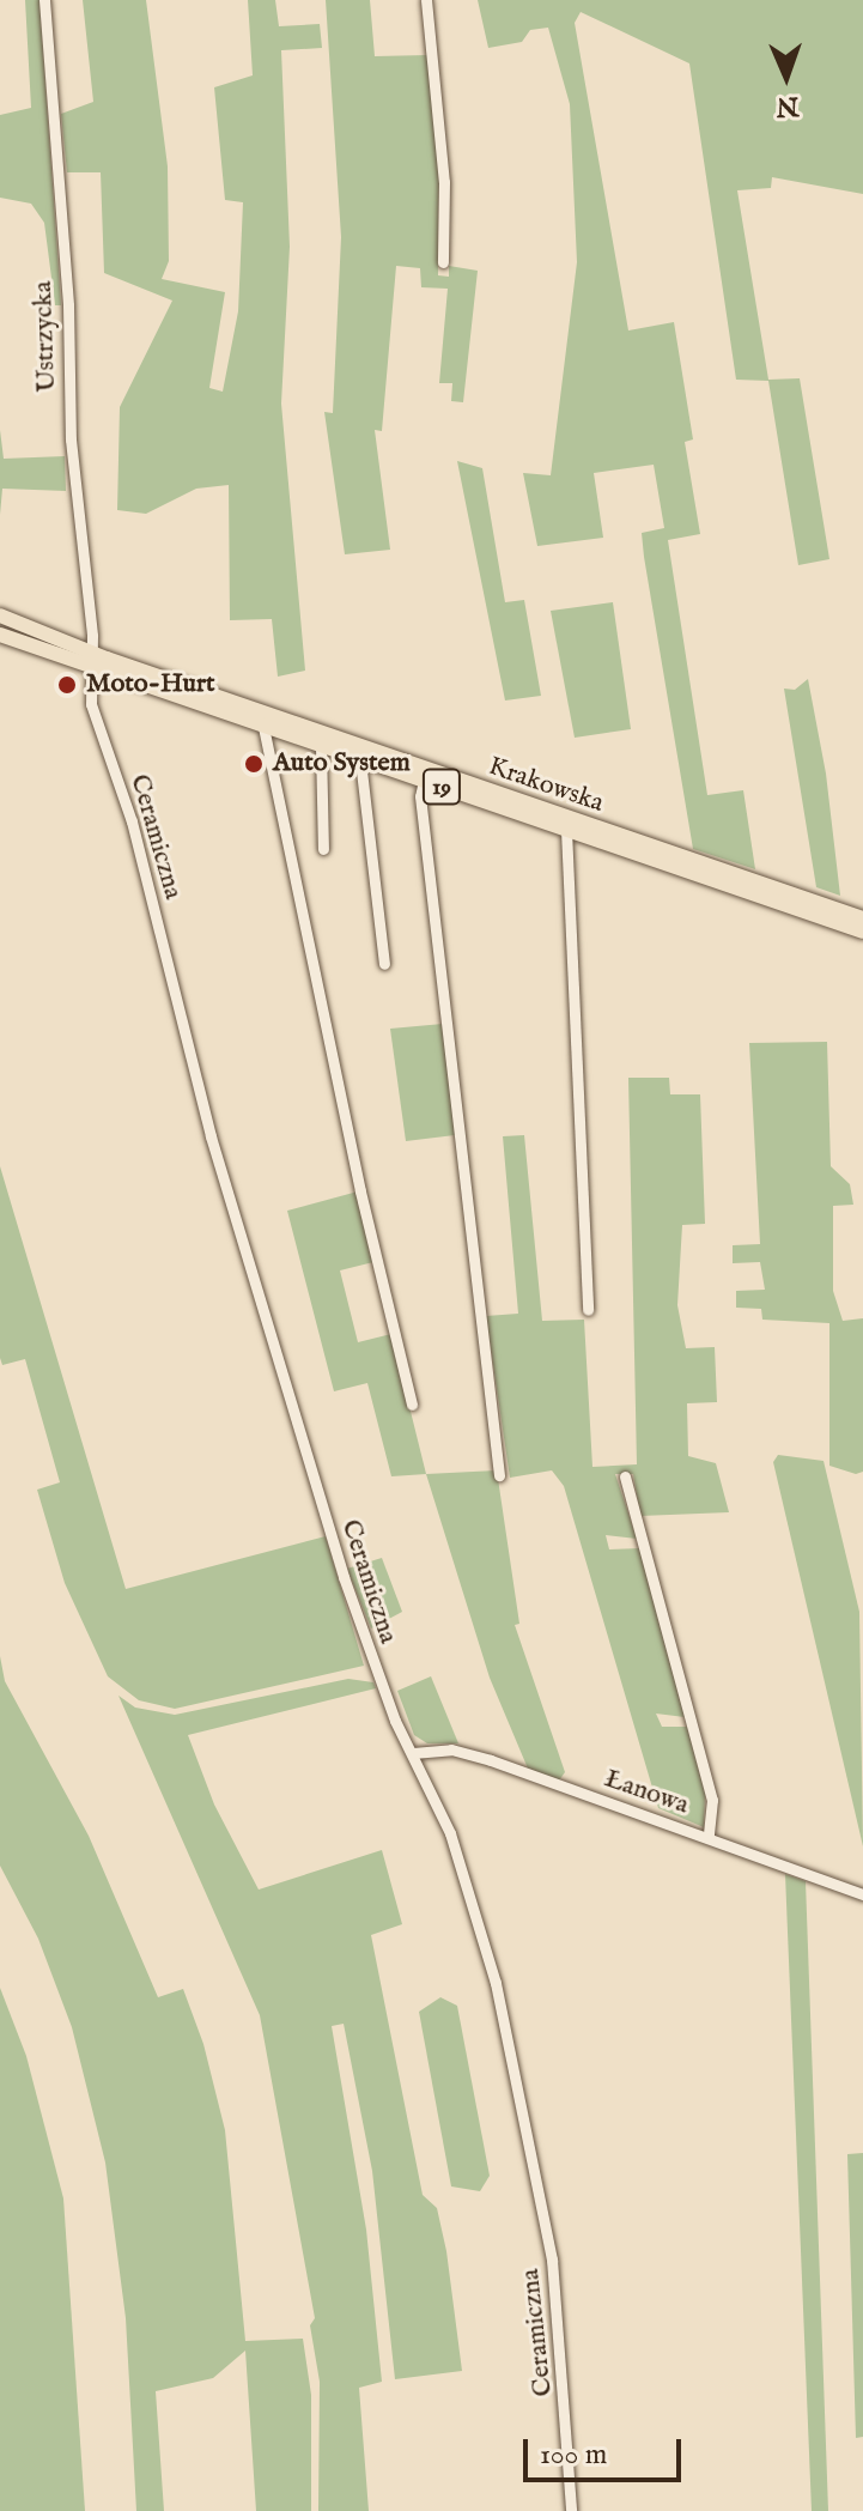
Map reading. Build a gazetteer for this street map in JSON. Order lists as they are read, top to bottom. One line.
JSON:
{"streets":{"main road":["Krakowska","19"],"street":["Ustrzycka","Ceramiczna","Łanowa"]},"crossings":[["Ustrzycka","Krakowska"],["Ustrzycka","Ceramiczna"],["Krakowska","Ceramiczna"],["Ceramiczna","Łanowa"]],"places":["Moto-Hurt","Auto System"],"scale_bar":"100 m","north":"bottom"}
